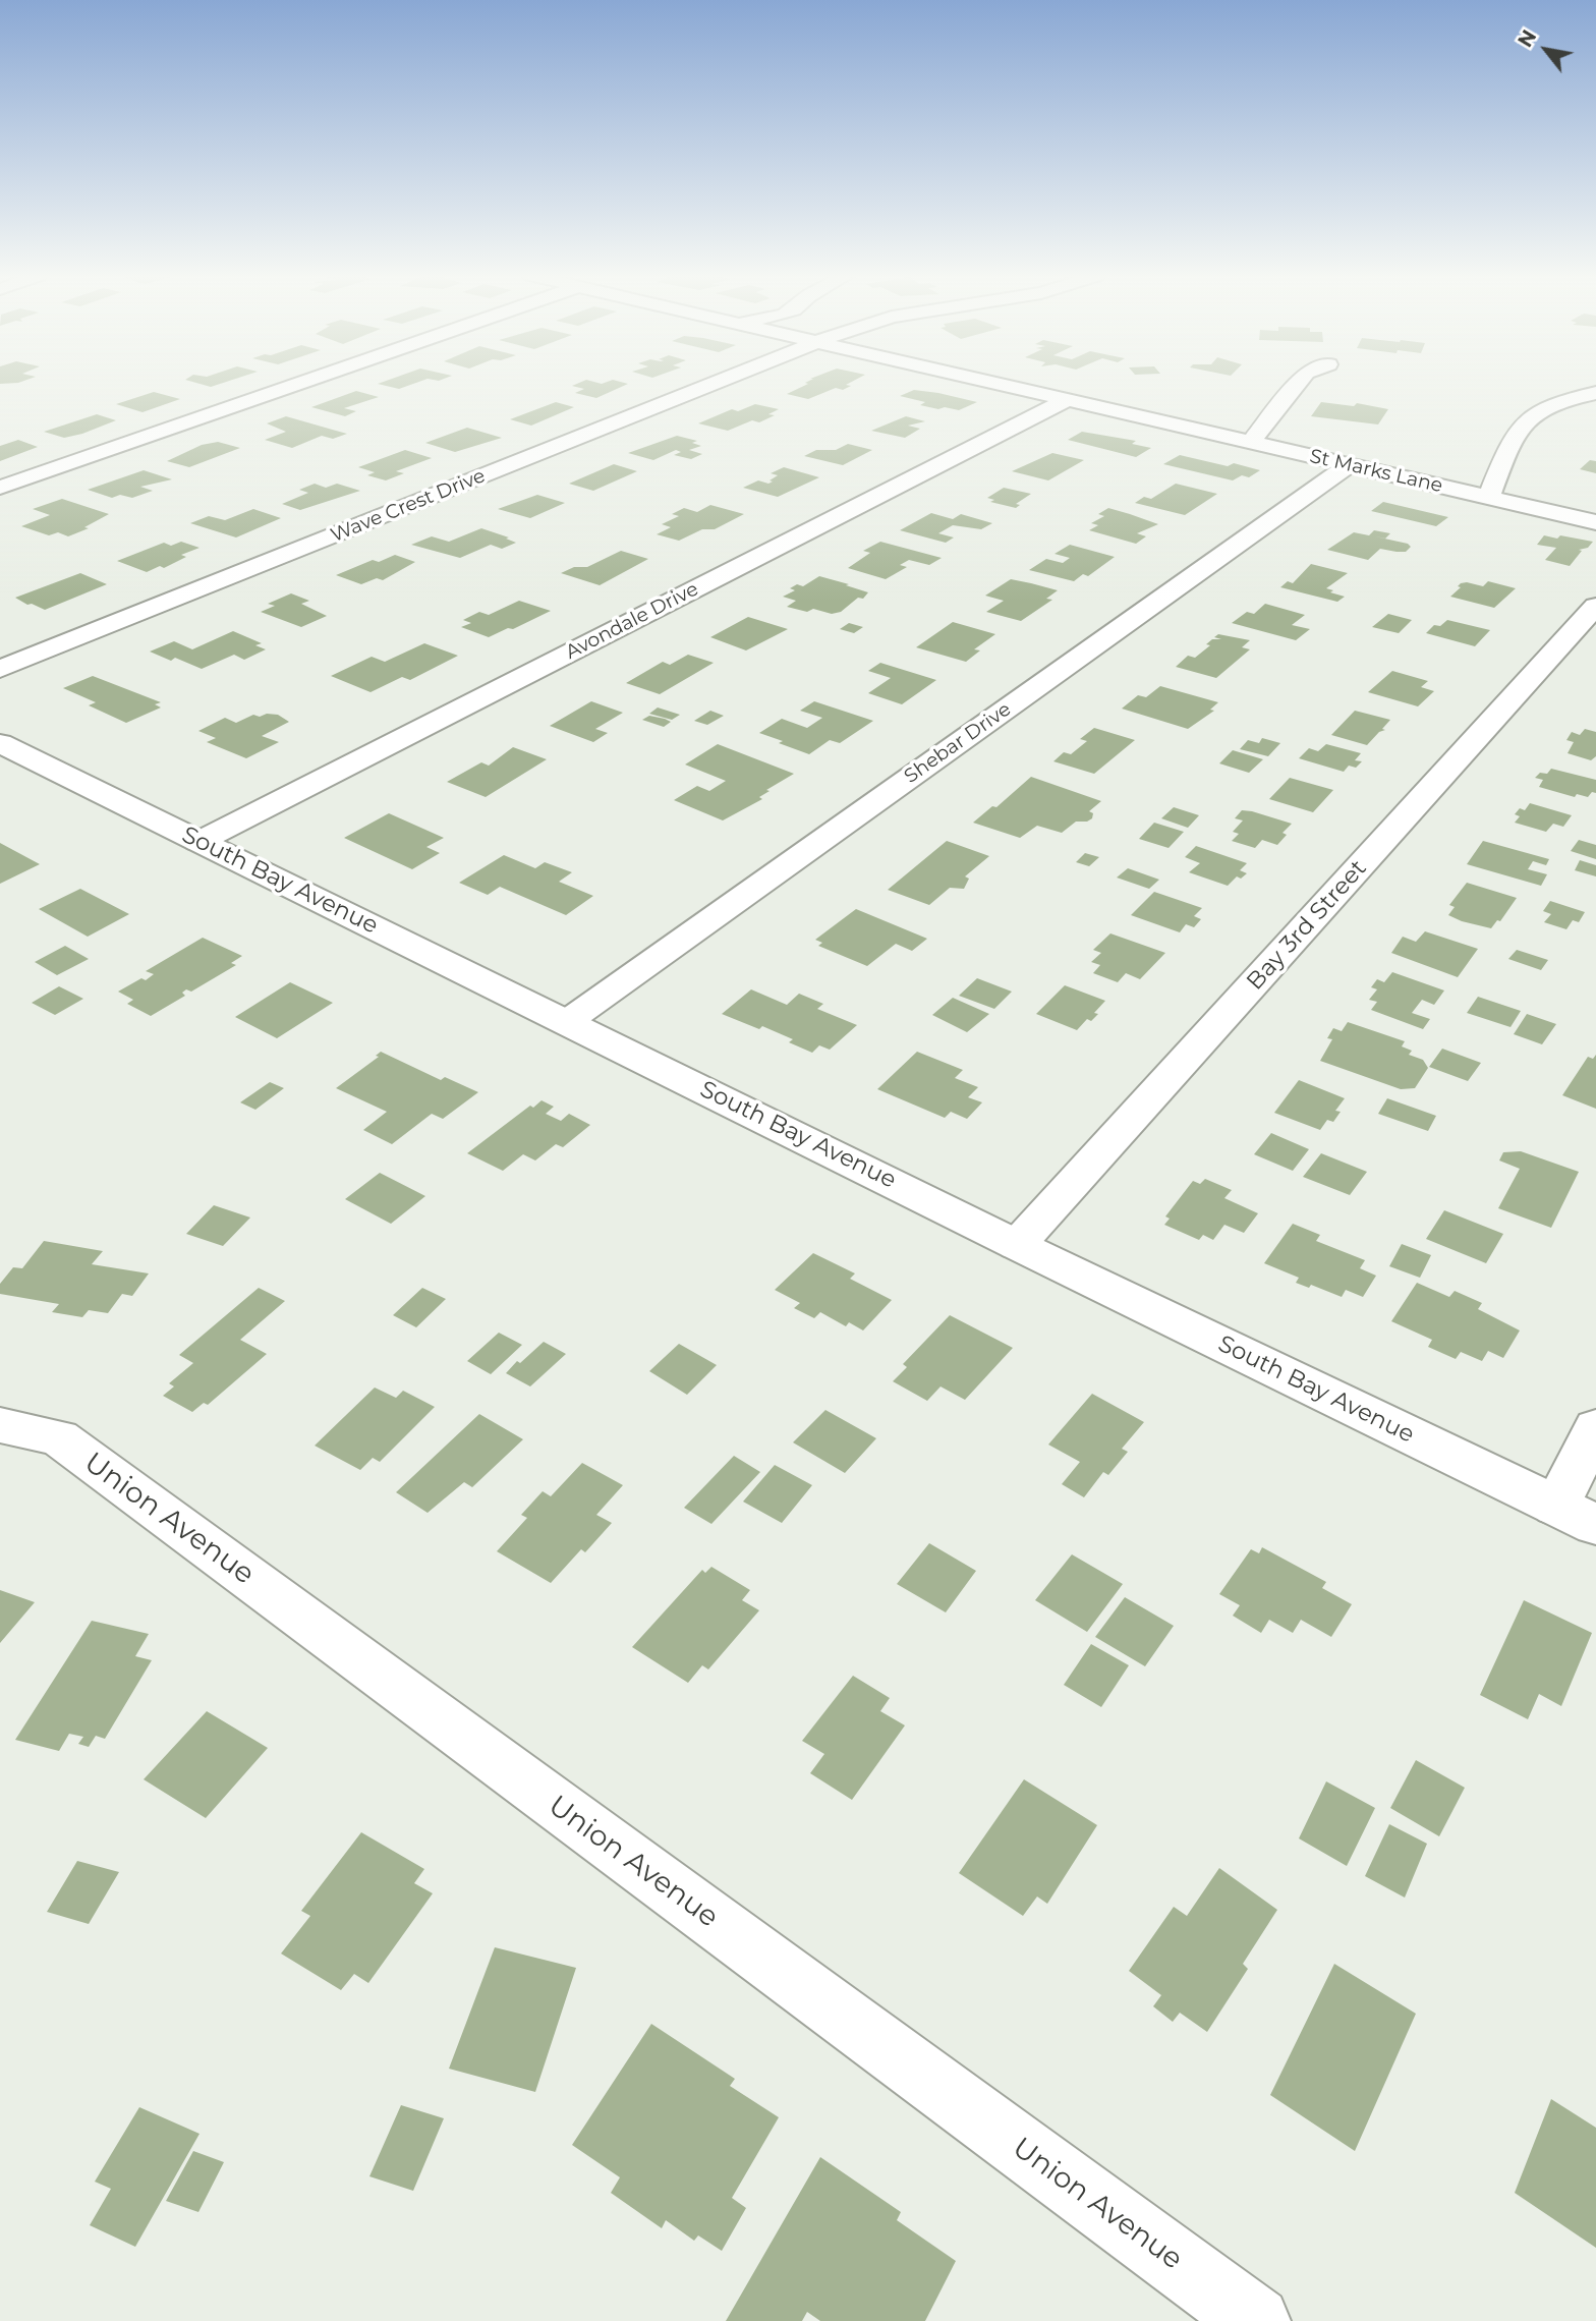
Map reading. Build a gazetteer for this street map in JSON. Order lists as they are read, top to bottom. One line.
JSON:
{"streets":{"street":["St Marks Lane","Wave Crest Drive","Avondale Drive","Shebar Drive","South Bay Avenue","Bay 3rd Street","Union Avenue"]},"crossings":[["St Marks Lane","Avondale Drive"],["St Marks Lane","Shebar Drive"],["Avondale Drive","South Bay Avenue"],["Shebar Drive","South Bay Avenue"],["South Bay Avenue","Bay 3rd Street"]],"north":"top left"}
